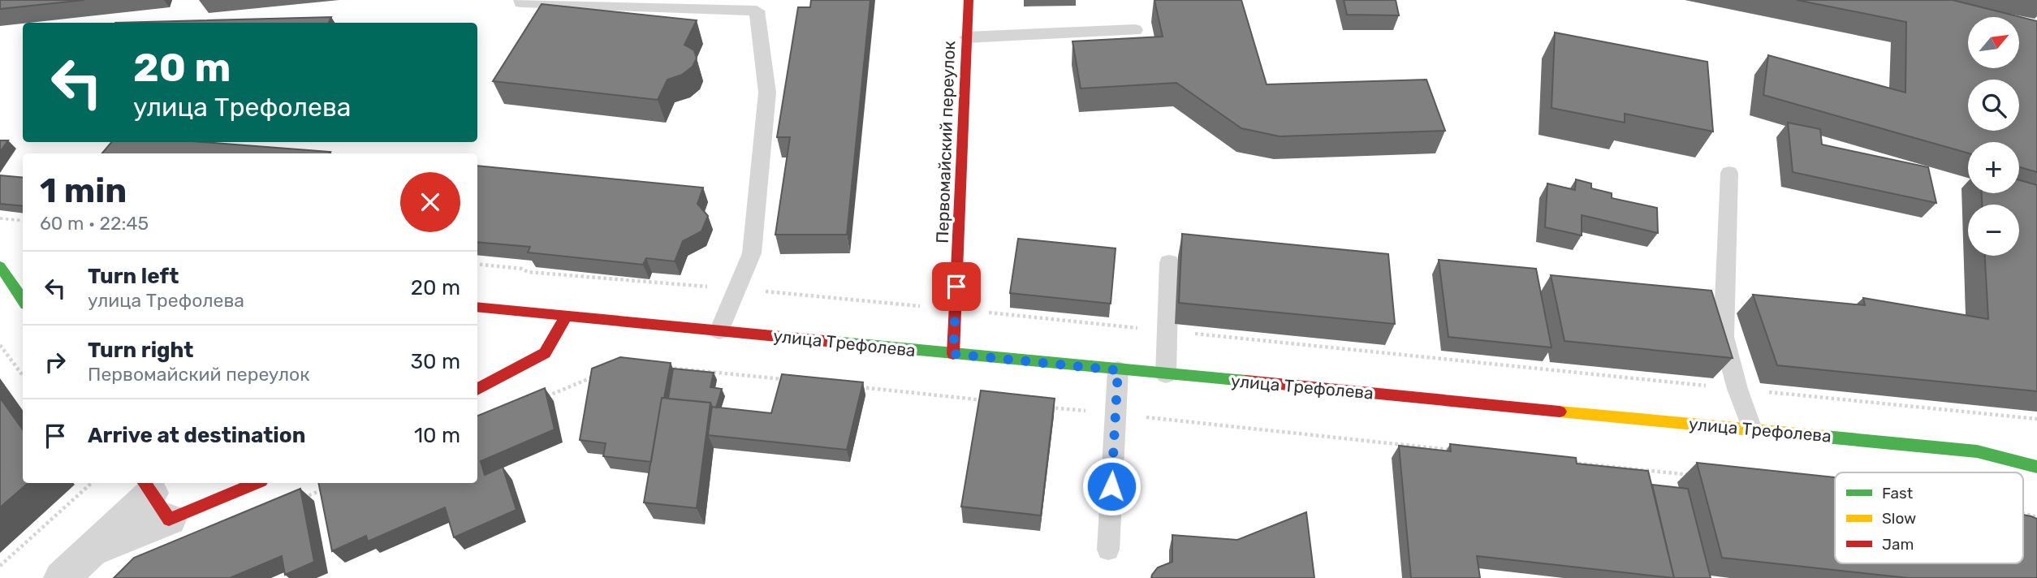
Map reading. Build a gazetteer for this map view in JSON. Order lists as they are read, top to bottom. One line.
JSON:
{"streets":{"street":["Первомайский переулок","улица Трефолева"]},"crossings":[["Первомайский переулок","улица Трефолева"]],"legend":["Fast","Slow","Jam"],"north":"top right","page":{"map_buttons":["+","−"],"turn":["20 m","улица Трефолева"],"heading":["1 min","60 m · 22:45"],"list":[{"name":"Turn left","note":"улица Трефолева","value":"20 m"},{"name":"Turn right","note":"Первомайский переулок","value":"30 m"},{"name":"Arrive at destination","value":"10 m"}]}}
